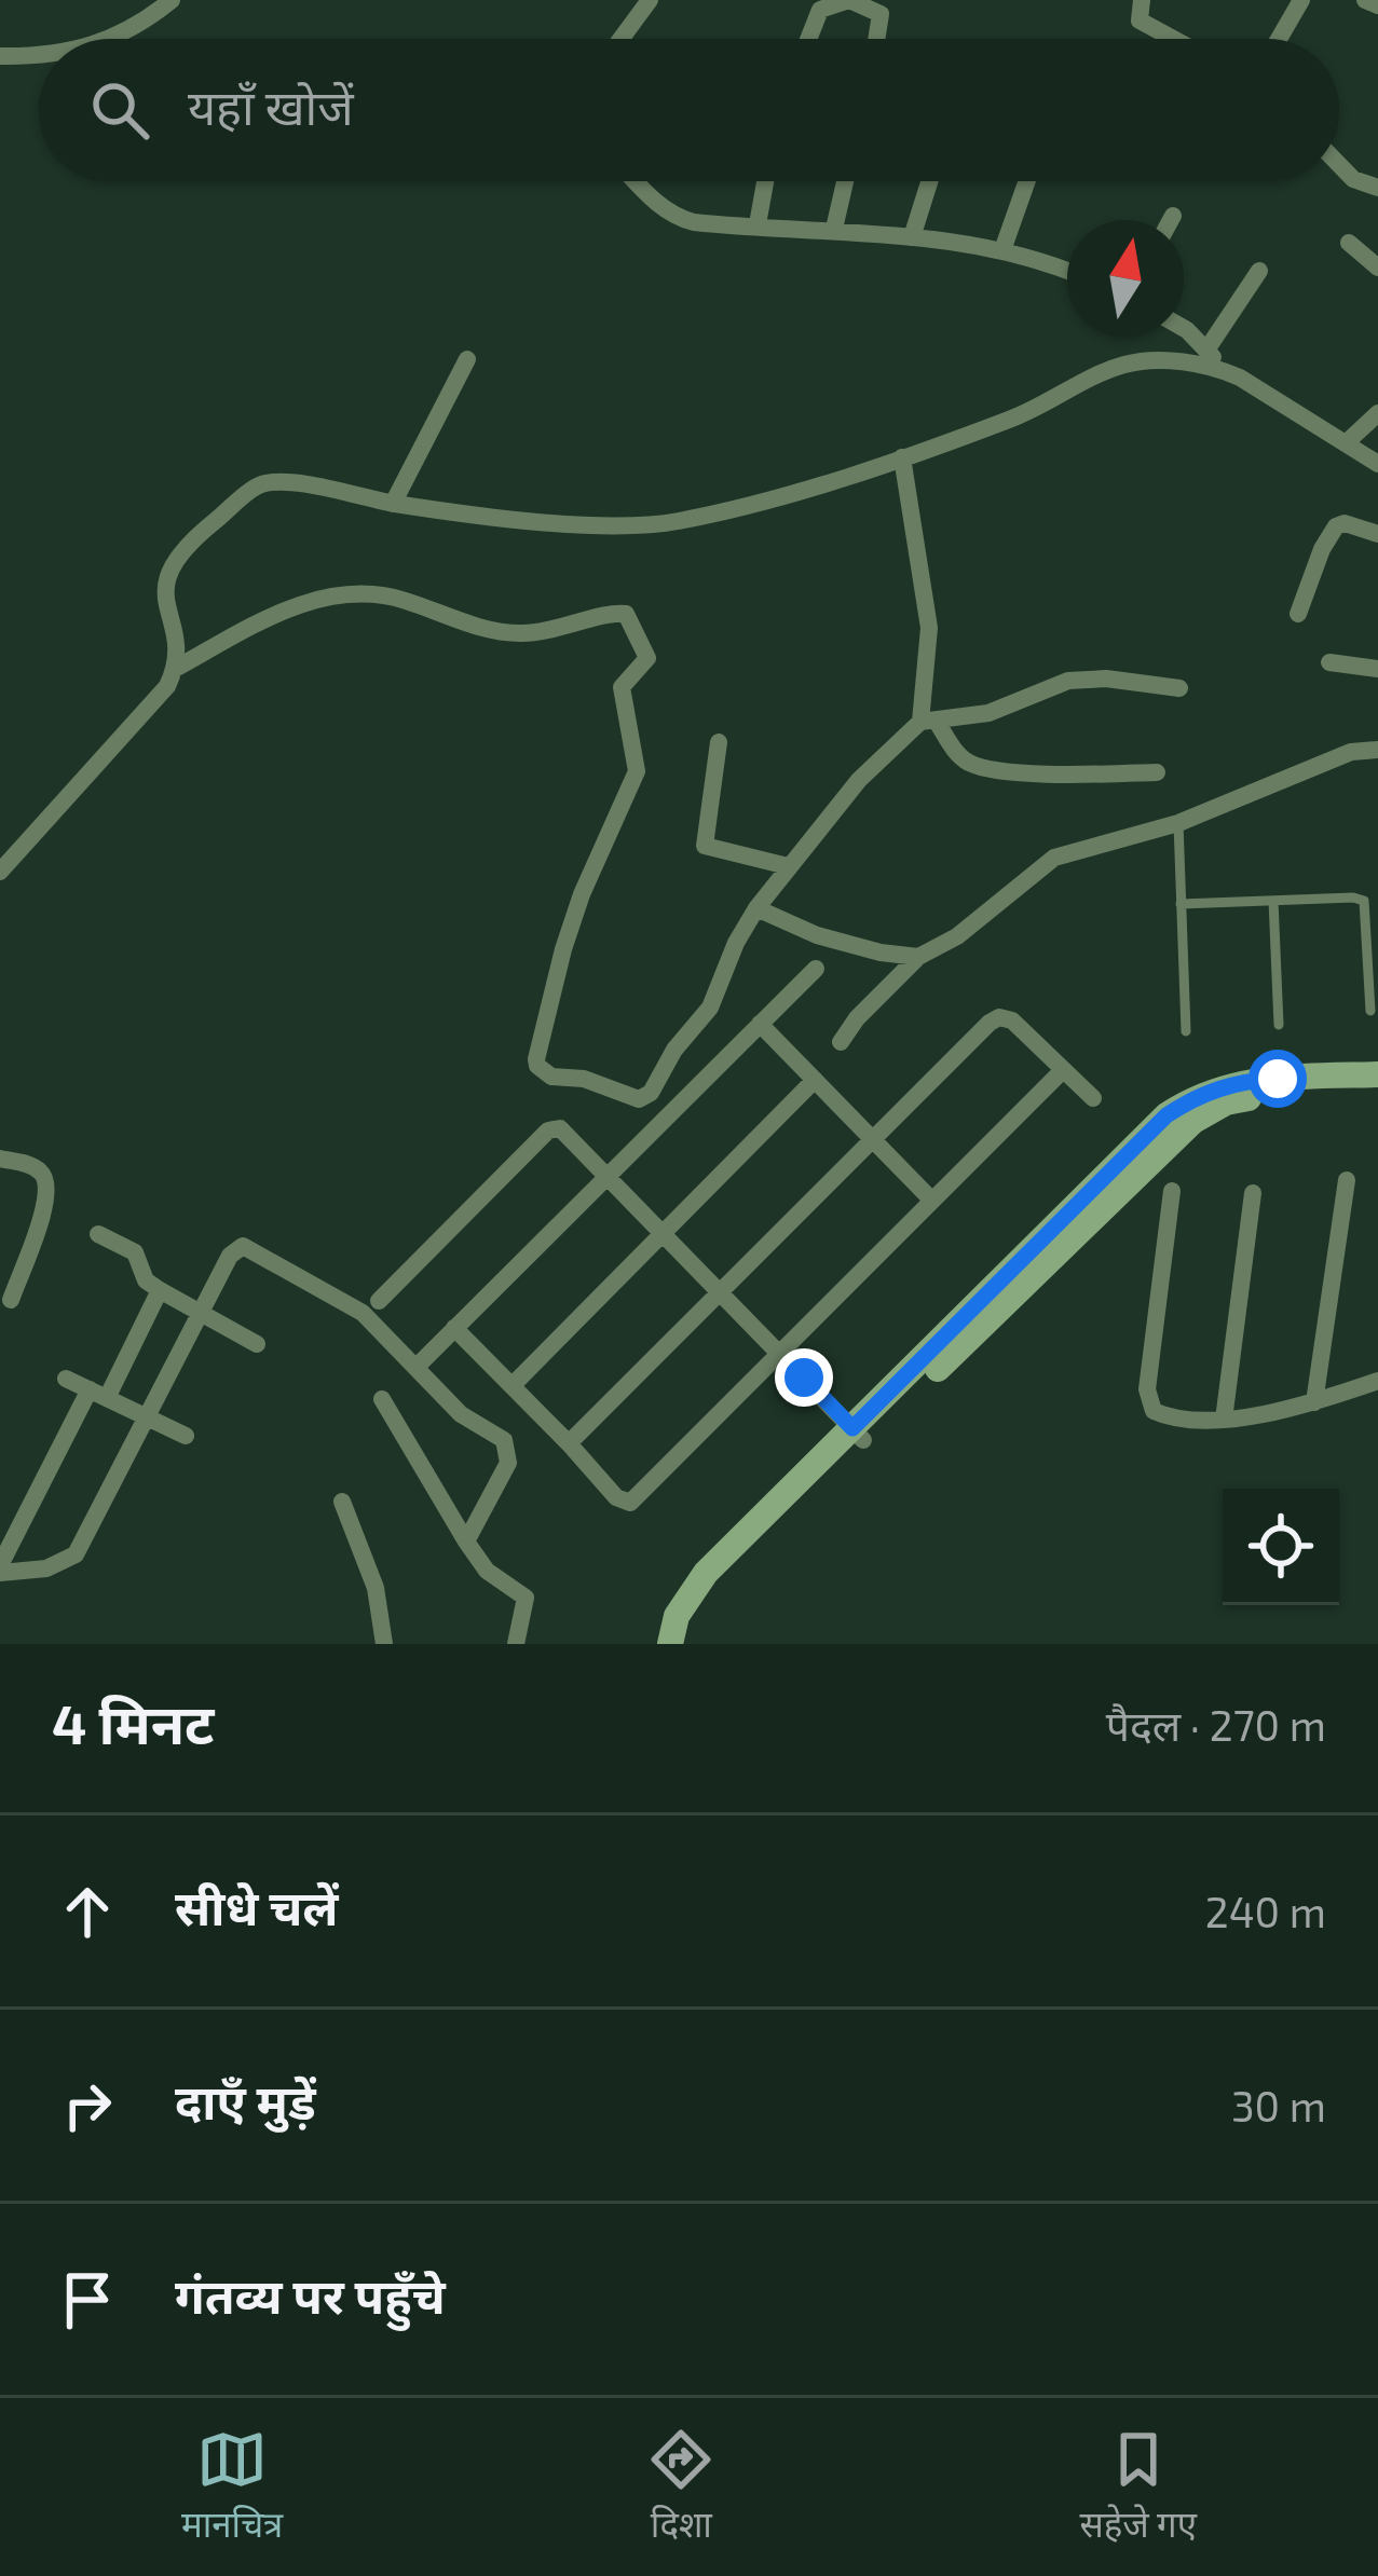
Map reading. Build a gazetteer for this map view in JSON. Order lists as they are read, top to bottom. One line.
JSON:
{"north":"top","page":{"search":"यहाँ खोजें","heading":["4 मिनट","पैदल · 270 m"],"list":[["सीधे चलें","240 m"],["दाएँ मुड़ें","30 m"],"गंतव्य पर पहुँचे"],"nav":["मानचित्र","दिशा","सहेजे गए"]}}
